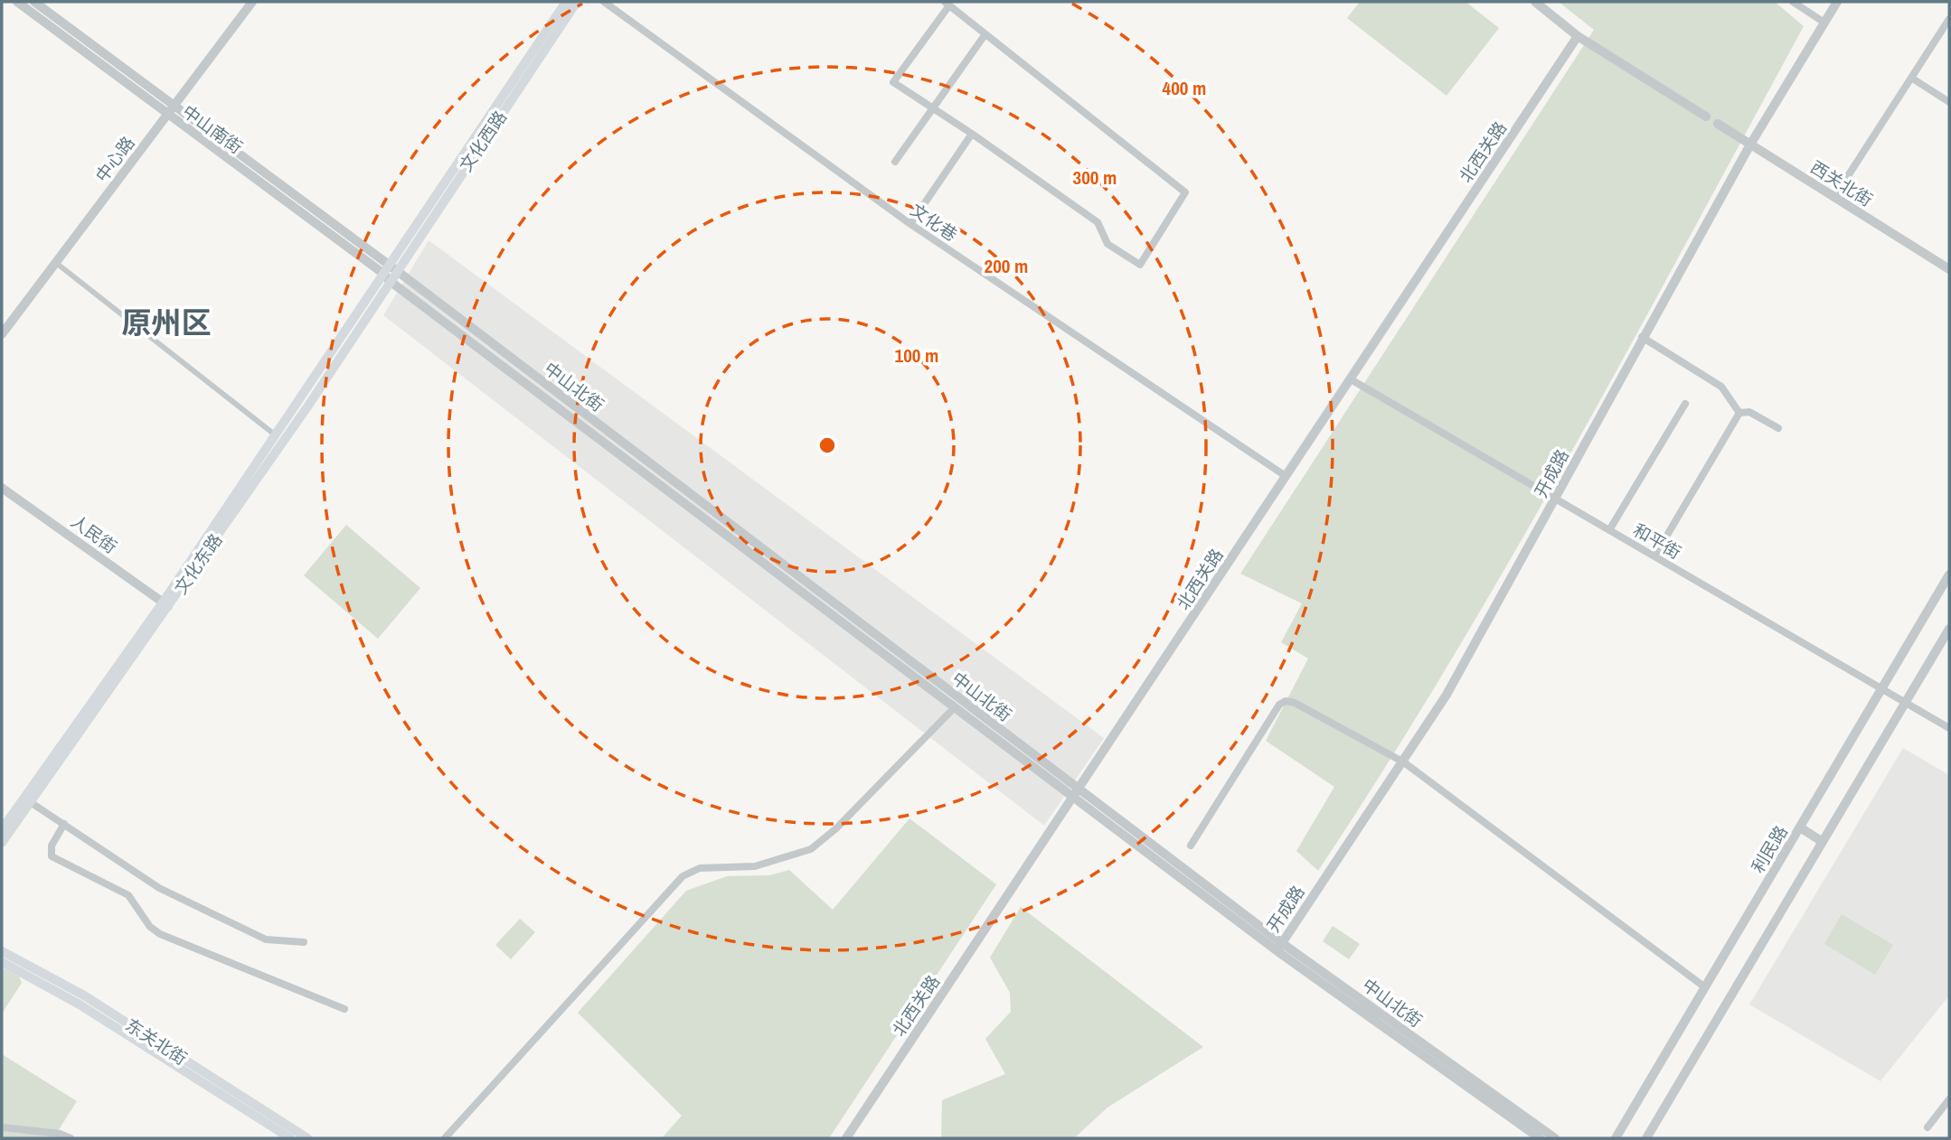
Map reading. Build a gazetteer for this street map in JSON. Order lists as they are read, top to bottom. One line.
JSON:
{"streets":{"main road":["文化西路","文化东路","东关北街"],"street":["中山南街","北西关路","中心路","西关北街","文化巷","中山北街","开成路","人民街","和平街","利民路"]},"crossings":[["中山南街","文化西路"],["中山南街","中心路"],["中山南街","中山北街"],["中山南街","文化东路"],["文化西路","中山北街"],["文化西路","文化东路"],["北西关路","文化巷"],["北西关路","中山北街"],["北西关路","和平街"],["西关北街","开成路"],["中山北街","开成路"],["中山北街","文化东路"],["开成路","和平街"],["人民街","文化东路"],["和平街","利民路"]],"districts":["原州区"],"rings":["400 m","300 m","200 m","100 m"]}
